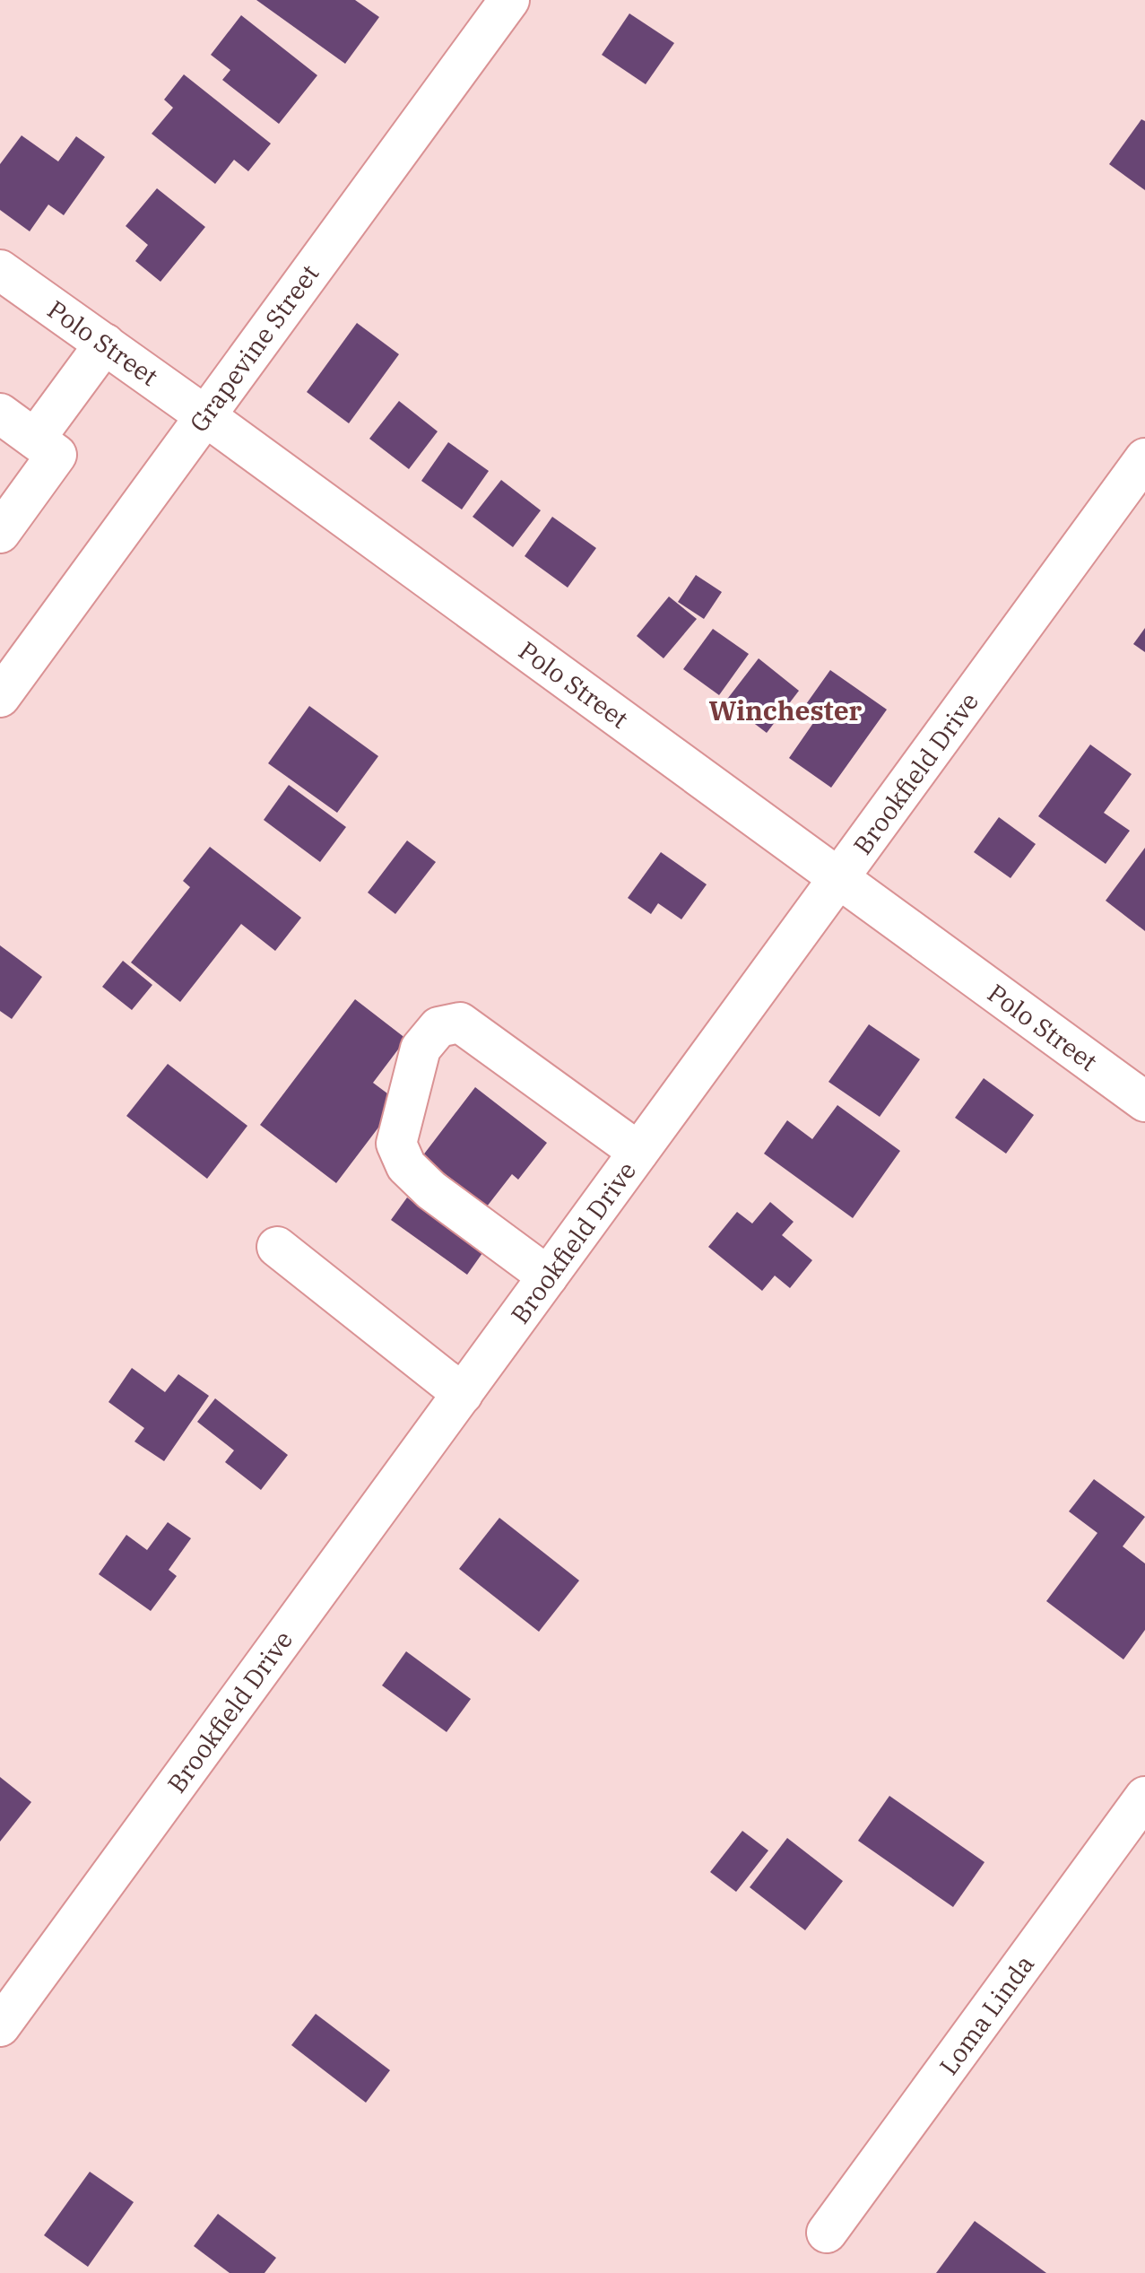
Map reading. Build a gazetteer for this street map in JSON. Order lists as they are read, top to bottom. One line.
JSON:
{"streets":{"street":["Polo Street","Grapevine Street","Brookfield Drive","Loma Linda"]},"crossings":[["Polo Street","Grapevine Street"],["Polo Street","Brookfield Drive"]],"districts":["Winchester"]}
